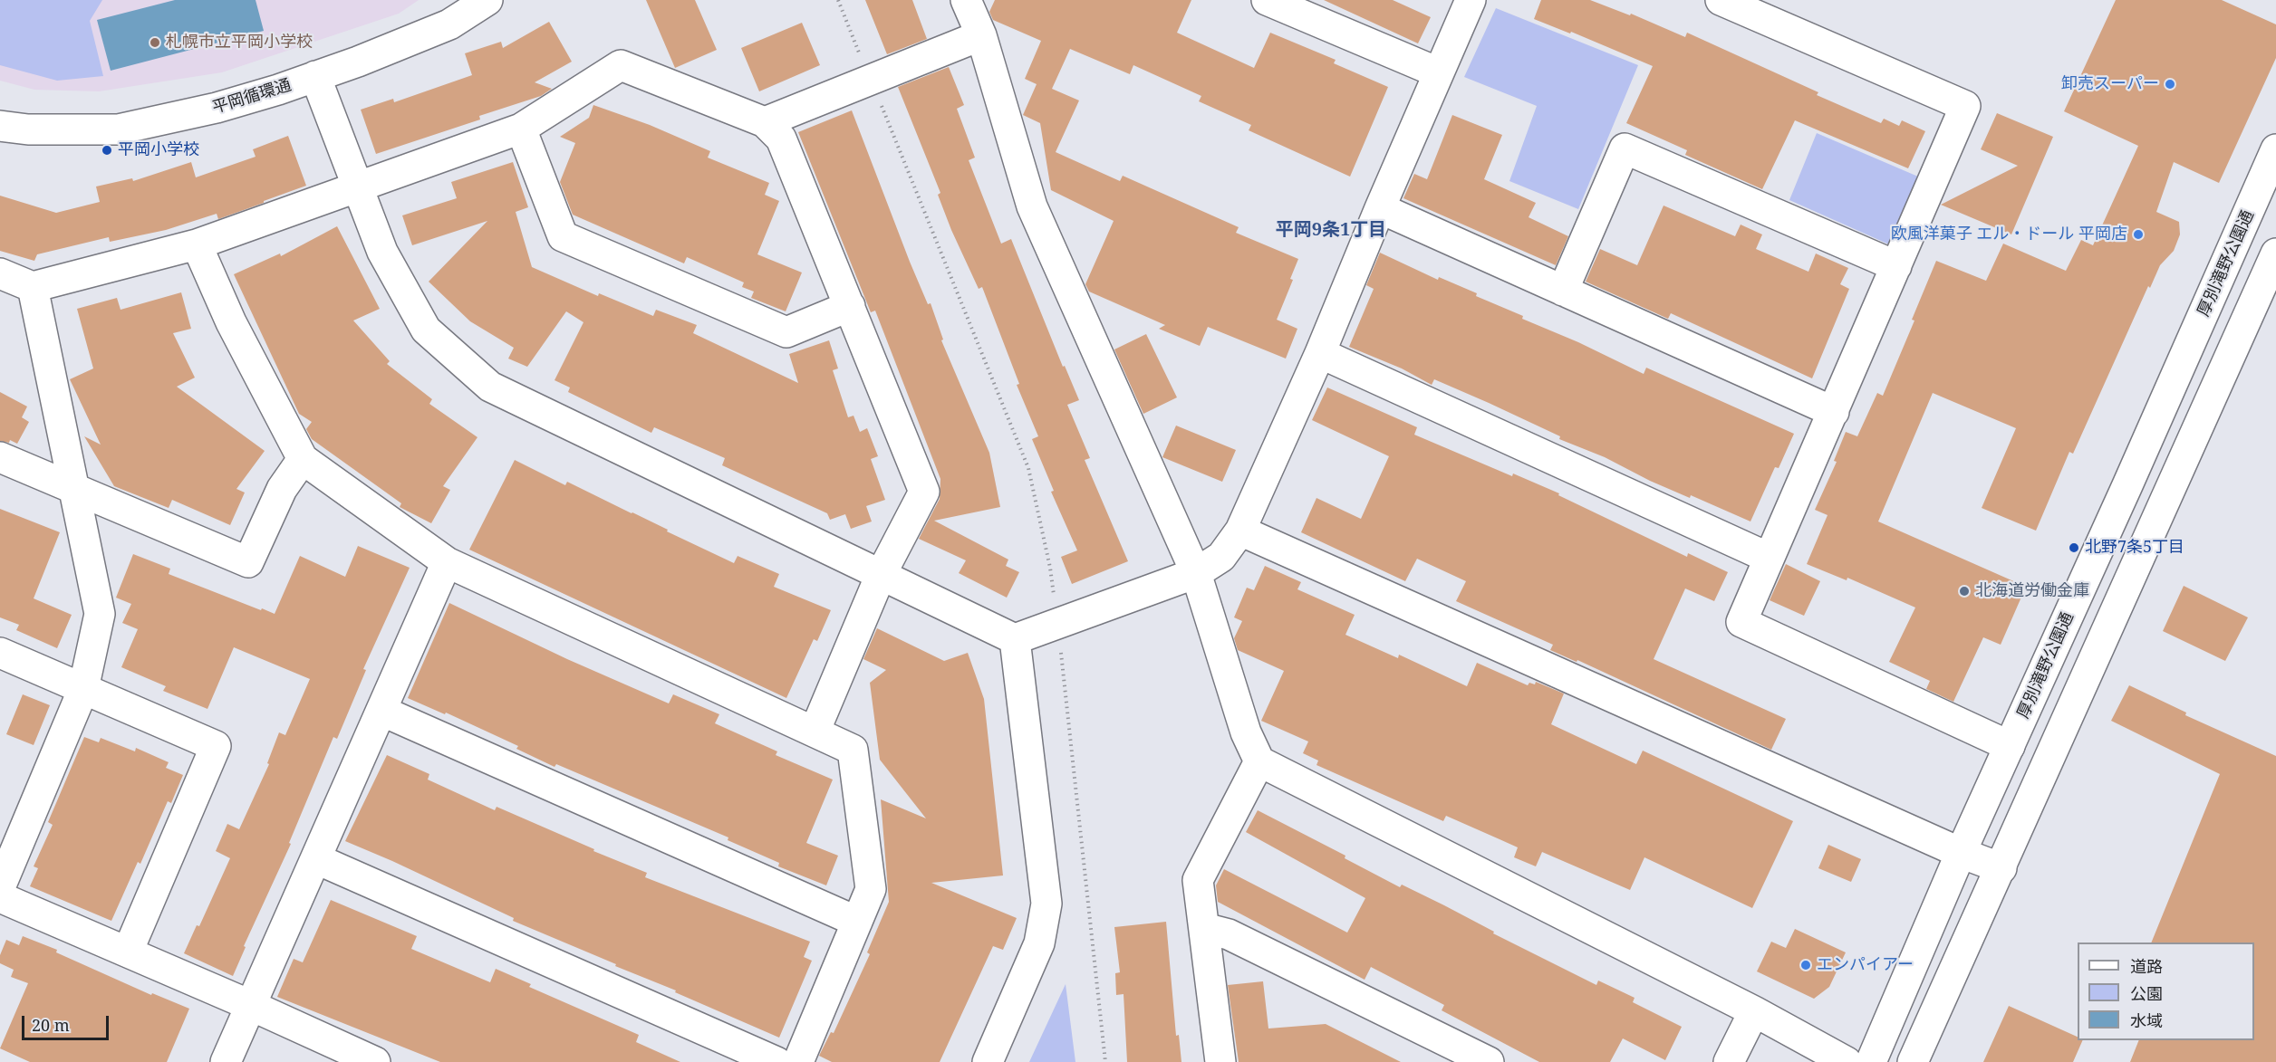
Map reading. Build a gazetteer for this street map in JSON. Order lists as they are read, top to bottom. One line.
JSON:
{"streets":{"street":["平岡循環通","厚別滝野公園通"]},"districts":["平岡9条1丁目"],"places":["札幌市立平岡小学校","卸売スーパー","平岡小学校","欧風洋菓子 エル・ドール 平岡店","北野7条5丁目","北海道労働金庫","エンパイアー"],"legend":["道路","公園","水域"],"scale_bar":"20 m"}
